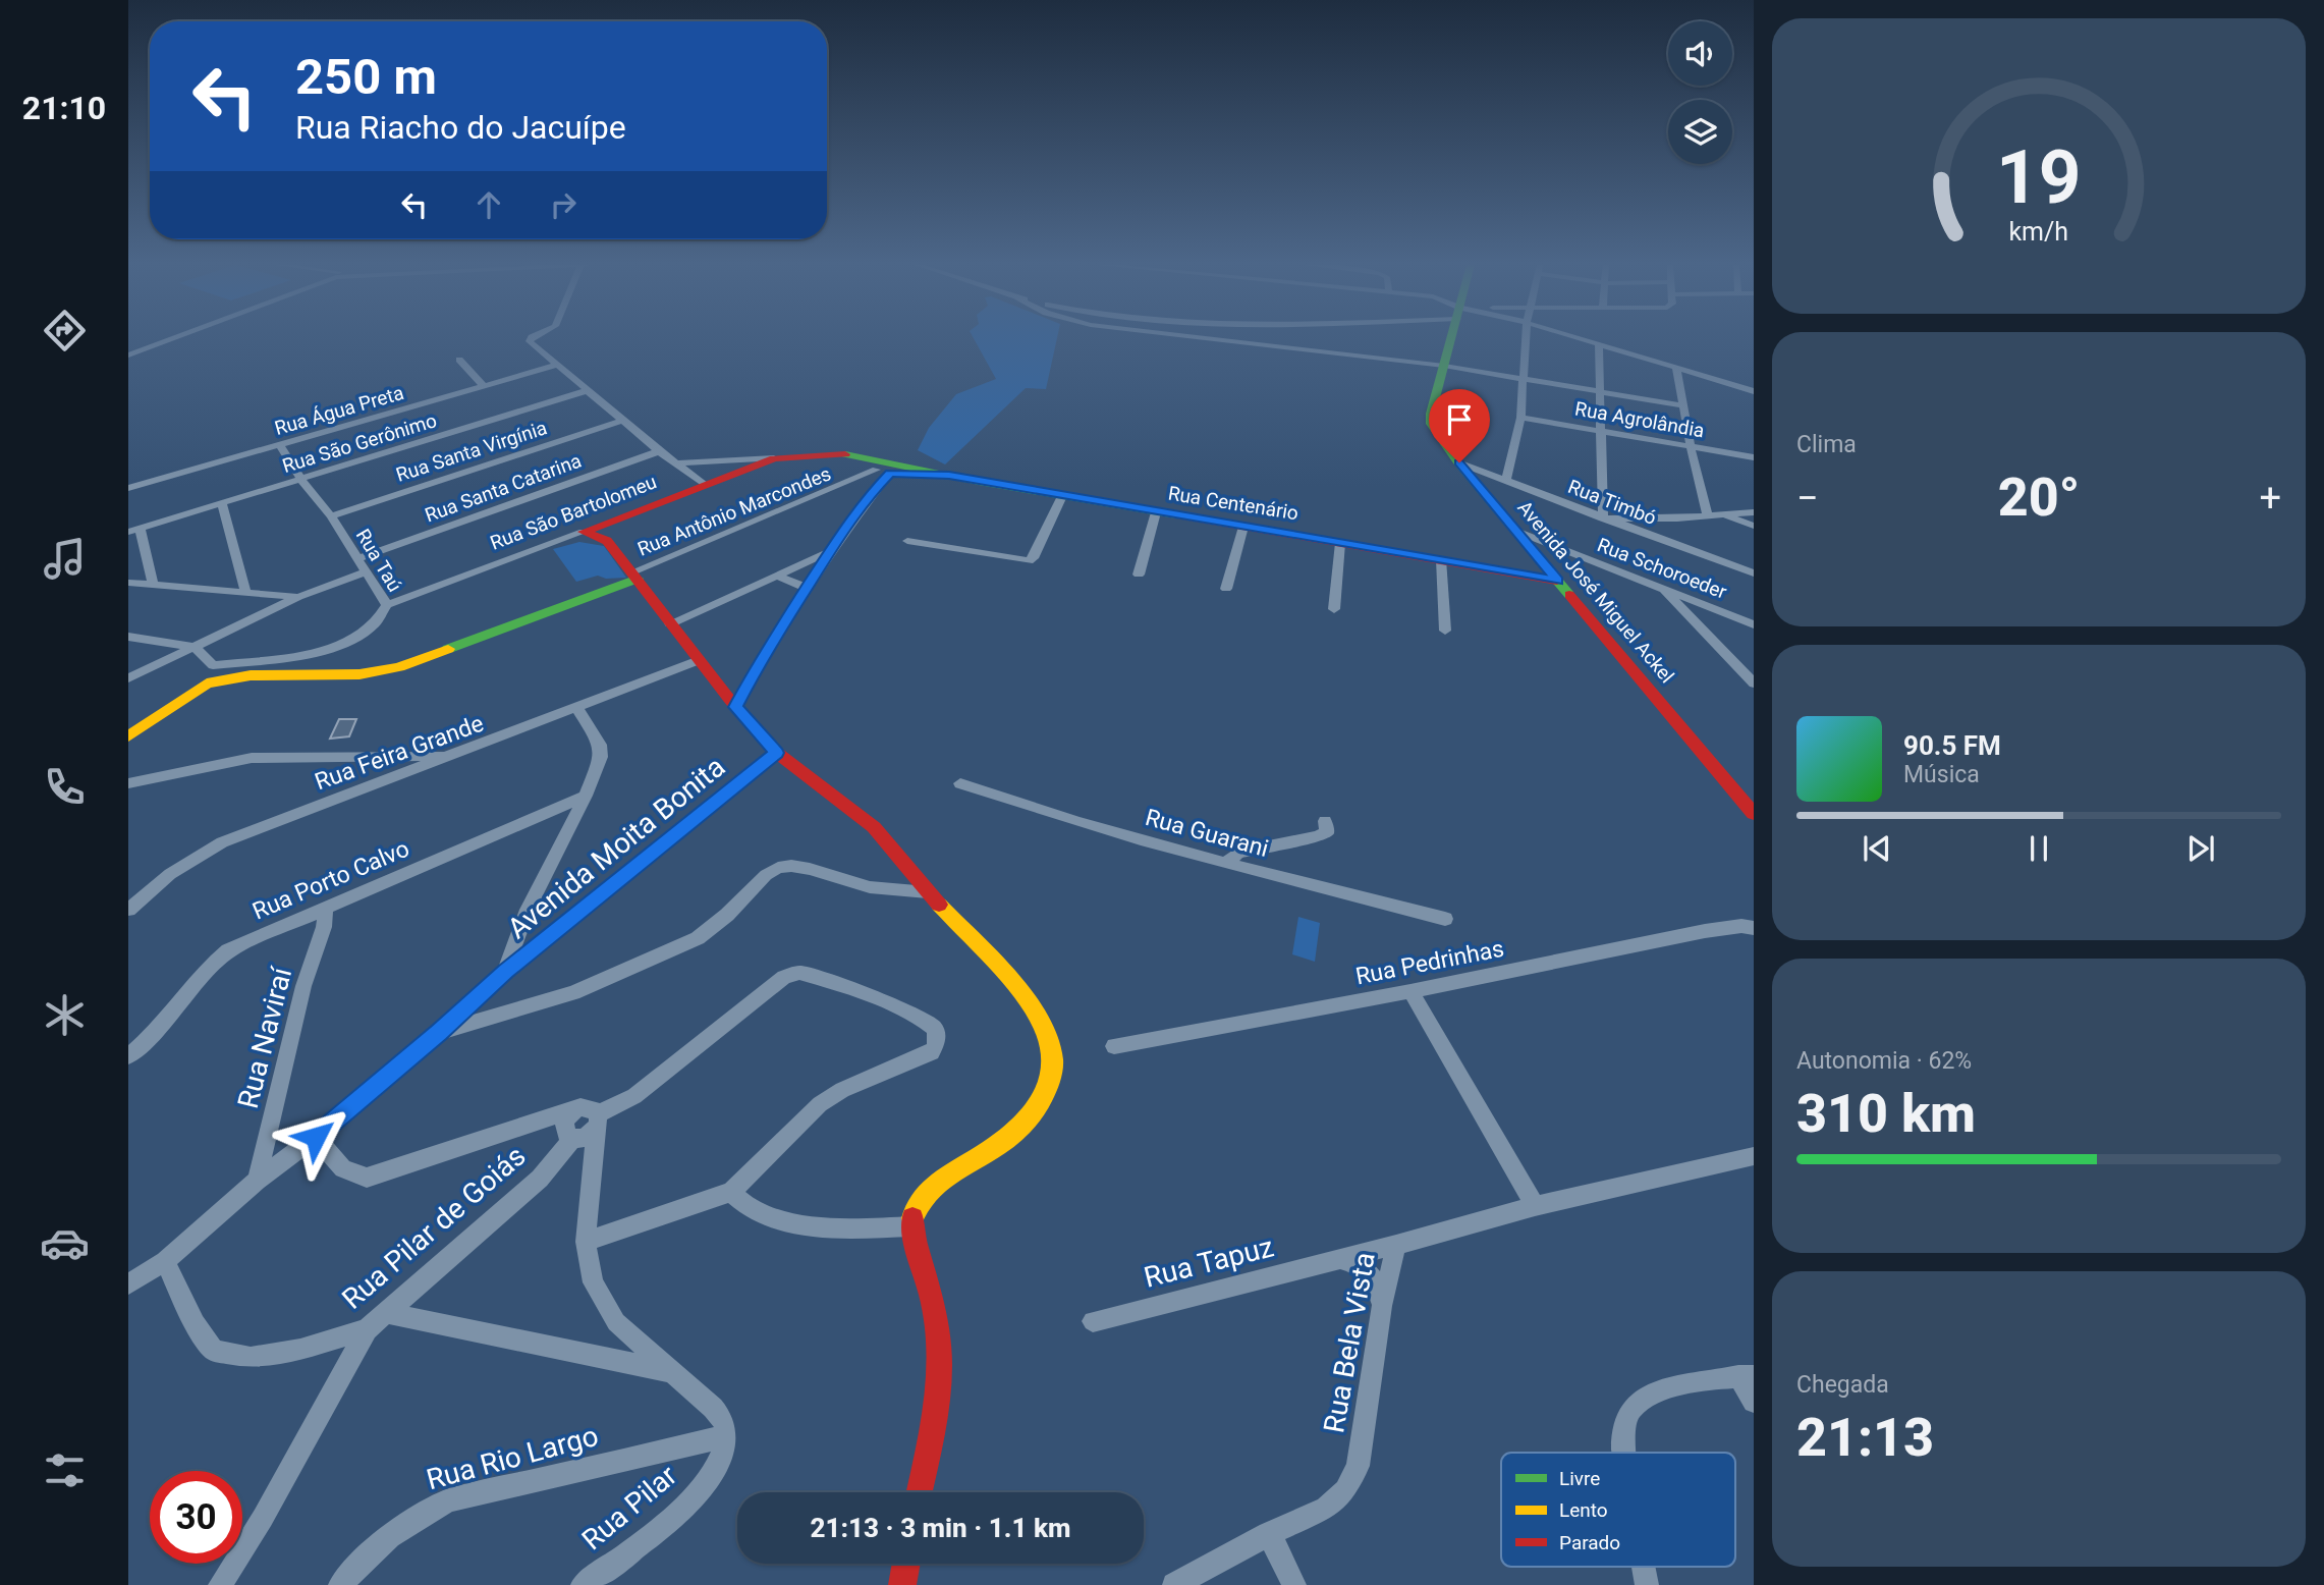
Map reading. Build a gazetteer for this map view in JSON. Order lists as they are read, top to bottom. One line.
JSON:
{"streets":{"street":["Rua Água Preta","Rua Agrolândia","Rua São Gerônimo","Rua Santa Virgínia","Rua Santa Catarina","Rua Timbó","Rua Centenário","Rua Antônio Marcondes","Rua São Bartolomeu","Rua Taú","Rua Schoroeder","Avenida José Miguel Ackel","Rua Feira Grande","Rua Guarani","Avenida Moita Bonita","Rua Porto Calvo","Rua Pedrinhas","Rua Naviraí","Rua Pilar de Goiás","Rua Tapuz","Rua Bela Vista","Rua Rio Largo","Rua Pilar"]},"crossings":[["Rua Água Preta","Rua Taú"],["Rua São Gerônimo","Rua Taú"],["Rua Santa Virgínia","Rua Taú"],["Rua Santa Catarina","Rua Taú"],["Rua Timbó","Avenida José Miguel Ackel"],["Rua Centenário","Rua Antônio Marcondes"],["Rua Centenário","Rua São Bartolomeu"],["Rua Centenário","Avenida José Miguel Ackel"],["Rua São Bartolomeu","Rua Taú"],["Rua Schoroeder","Avenida José Miguel Ackel"],["Avenida Moita Bonita","Rua Naviraí"],["Avenida Moita Bonita","Rua Pilar de Goiás"],["Rua Porto Calvo","Rua Naviraí"],["Rua Tapuz","Rua Bela Vista"],["Rua Rio Largo","Rua Pilar"]],"legend":["Livre","Lento","Parado"],"page":{"tabs":"21:10","turn":["250 m","Rua Riacho do Jacuípe"],"tile":["Clima",["Autonomia · 62%","310 km"],["Chegada","21:13"]],"heat":["−","20°","+"],"song":["90.5 FM","Música"],"limit":"30","trip":"21:13 · 3 min · 1.1 km","gauge":["19","km/h"]}}
